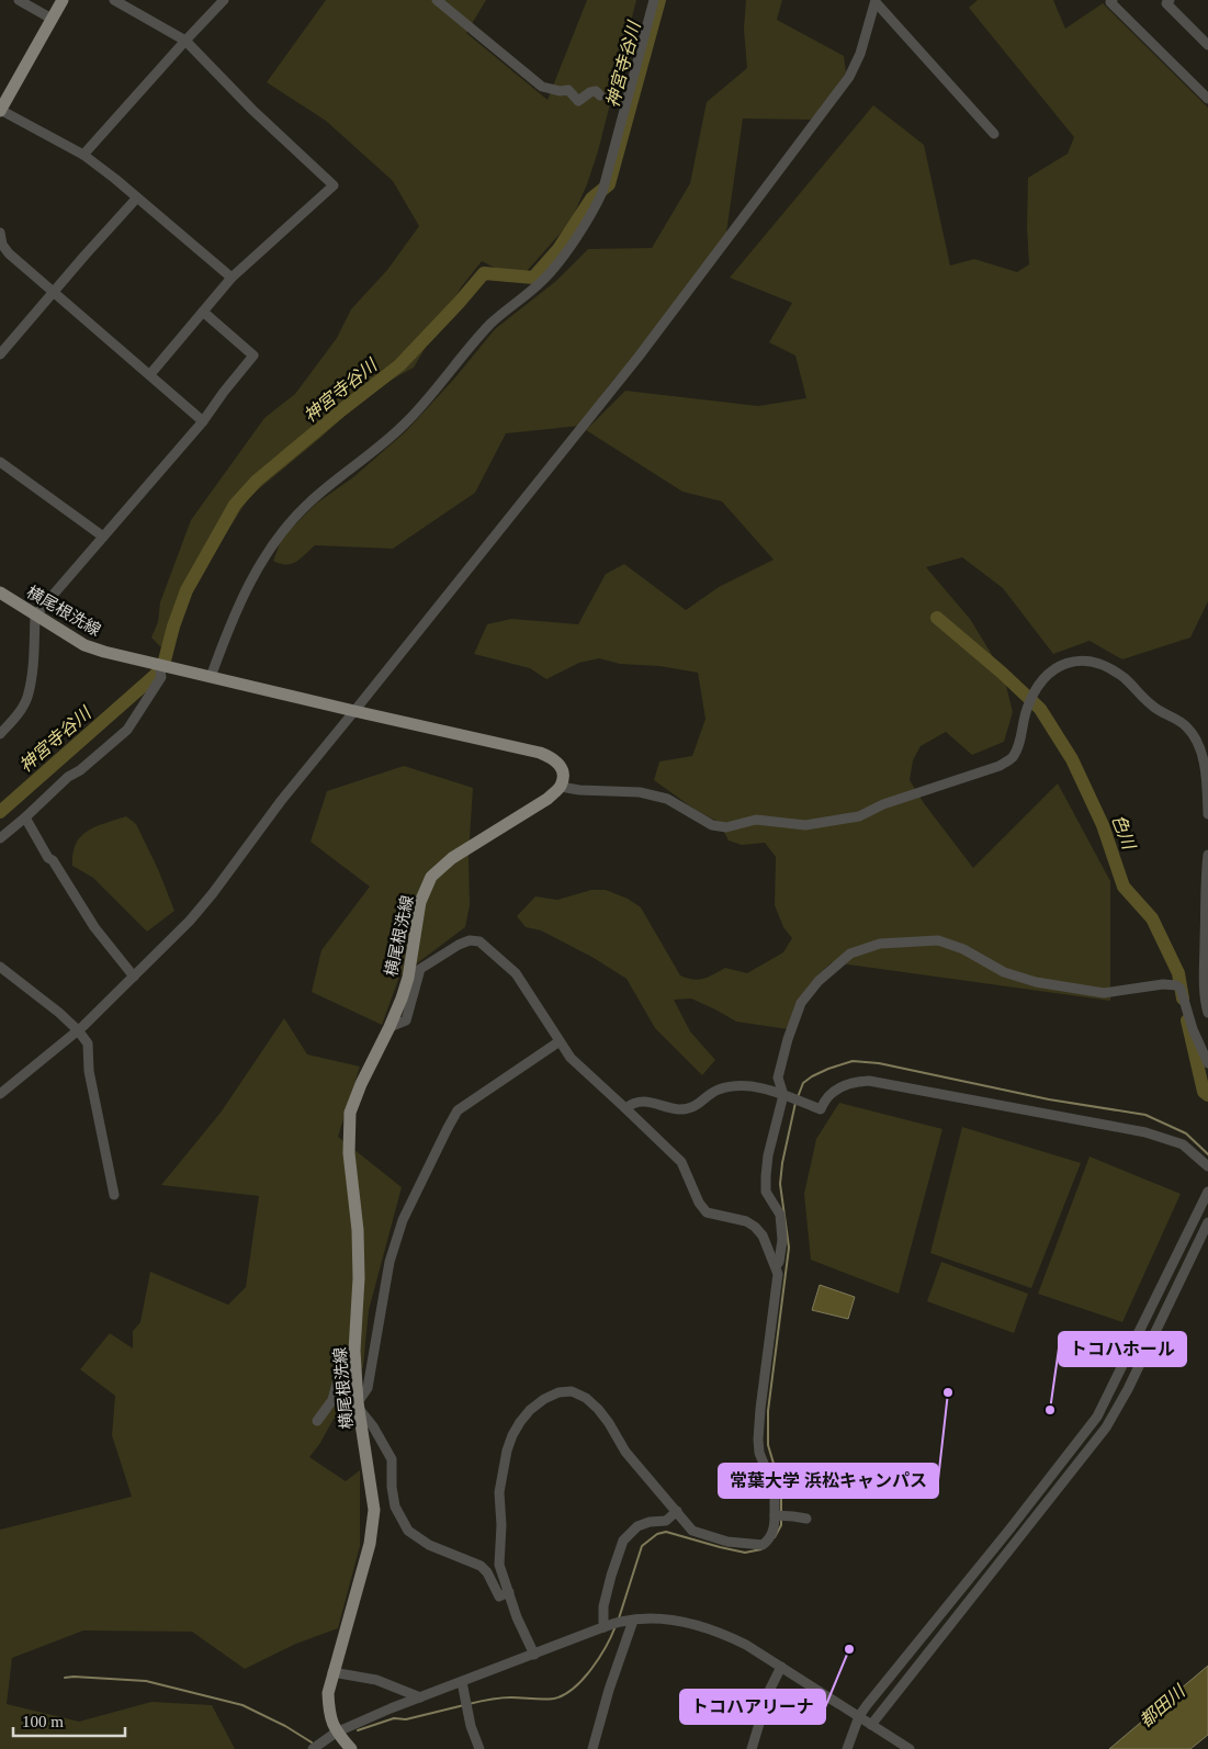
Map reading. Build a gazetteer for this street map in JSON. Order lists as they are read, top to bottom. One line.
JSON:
{"streets":{"main road":["横尾根洗線"]},"water":["神宮寺谷川","色川","都田川"],"places":["常葉大学 浜松キャンパス","トコハホール","トコハアリーナ"],"scale_bar":"100 m"}
